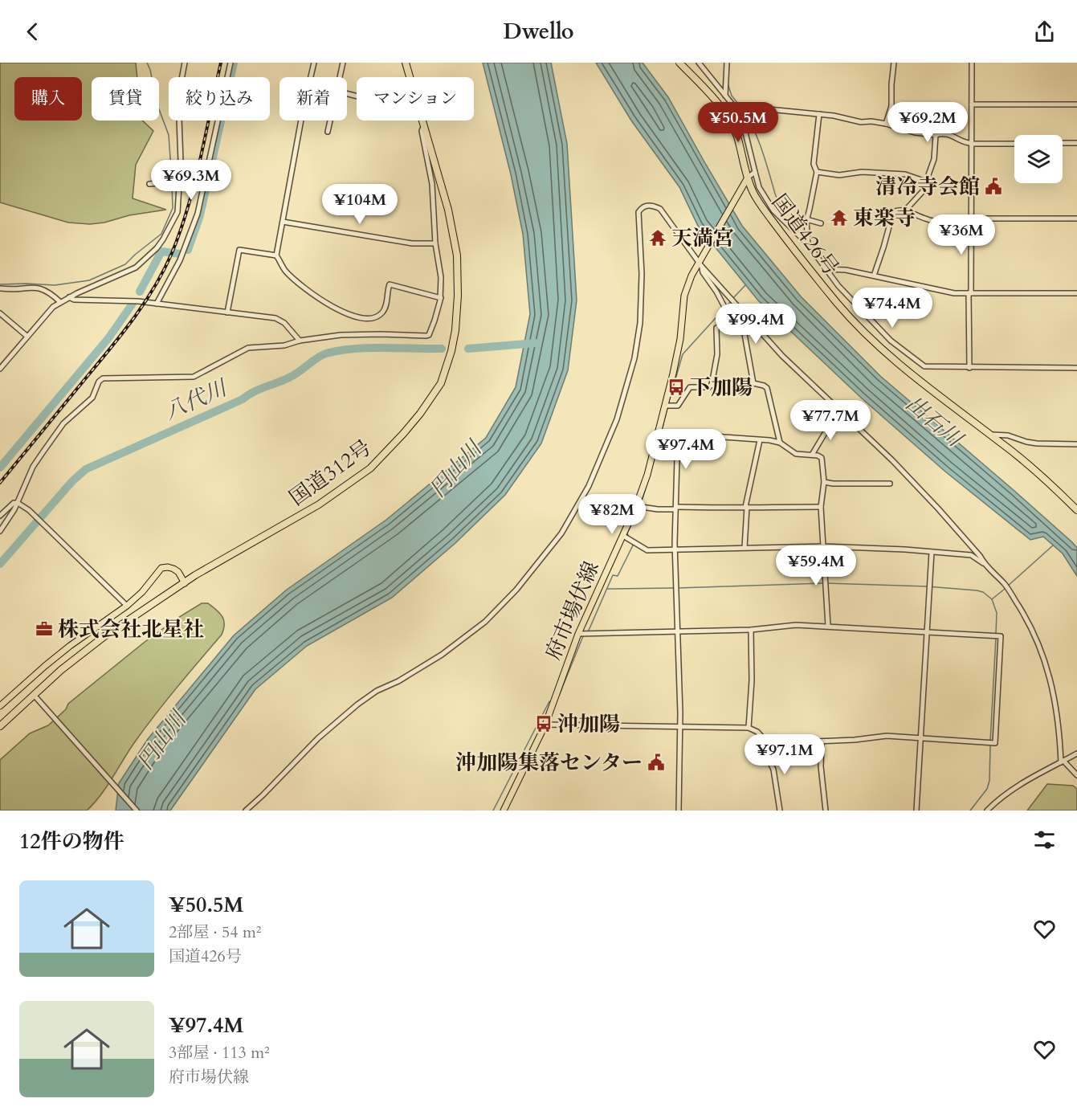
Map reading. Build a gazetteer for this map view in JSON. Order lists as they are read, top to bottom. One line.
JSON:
{"streets":{"highway":["国道426号","国道312号"],"main road":["府市場伏線"]},"crossings":[["国道426号","府市場伏線"]],"water":["八代川","出石川","円山川"],"places":{"public building":["清冷寺会館","沖加陽集落センター"],"temple":["東楽寺","天満宮"],"bus stop":["下加陽","沖加陽"],"office":["株式会社北星社"]},"page":{"header":"Dwello","chip":["購入","賃貸","絞り込み","新着","マンション"],"price":["¥50.5M","¥69.2M","¥69.3M","¥104M","¥36M","¥74.4M","¥99.4M","¥77.7M","¥97.4M","¥82M","¥59.4M","¥97.1M"],"heading":"12件の物件","list":[{"name":"¥50.5M","note":"2部屋 · 54 m² · 国道426号"},{"name":"¥97.4M","note":"3部屋 · 113 m² · 府市場伏線"}]}}
